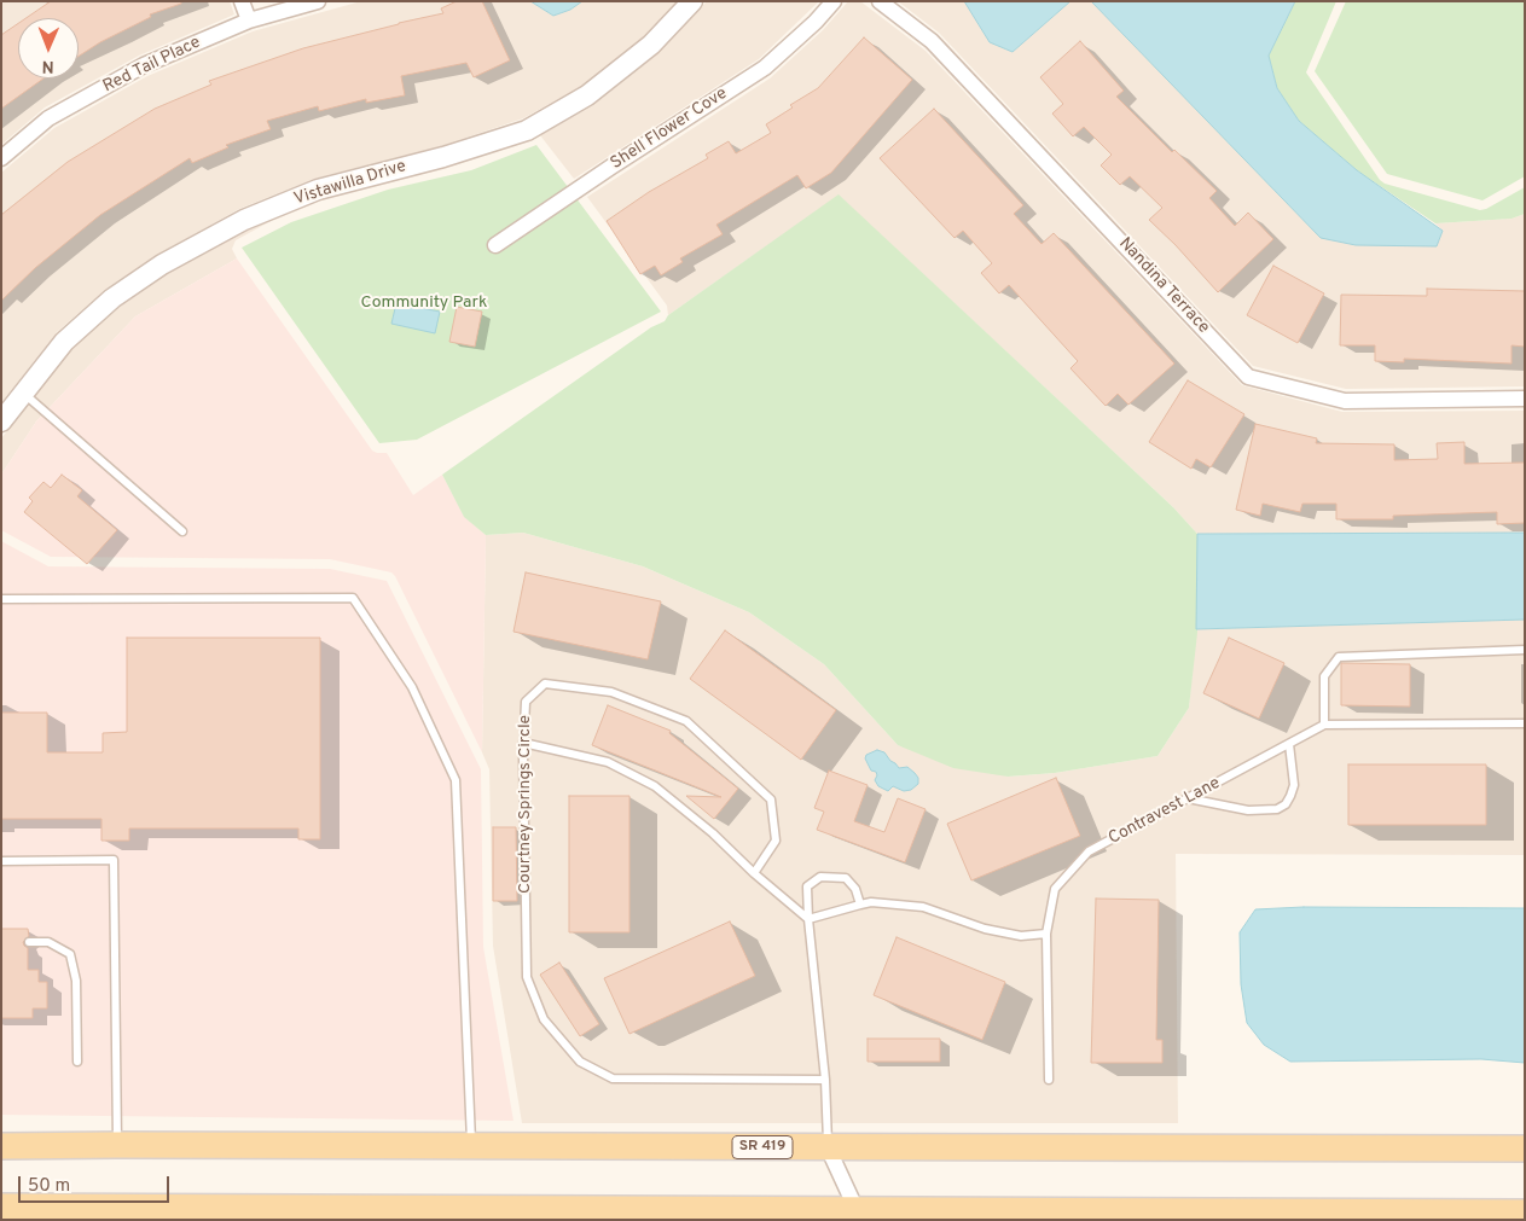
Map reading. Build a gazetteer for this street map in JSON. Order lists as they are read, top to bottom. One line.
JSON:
{"streets":{"main road":["SR 419"],"street":["Red Tail Place","Shell Flower Cove","Vistawilla Drive","Nandina Terrace"],"lane":["Courtney Springs Circle","Contravest Lane"]},"parks":["Community Park"],"scale_bar":"50 m","north":"bottom"}
